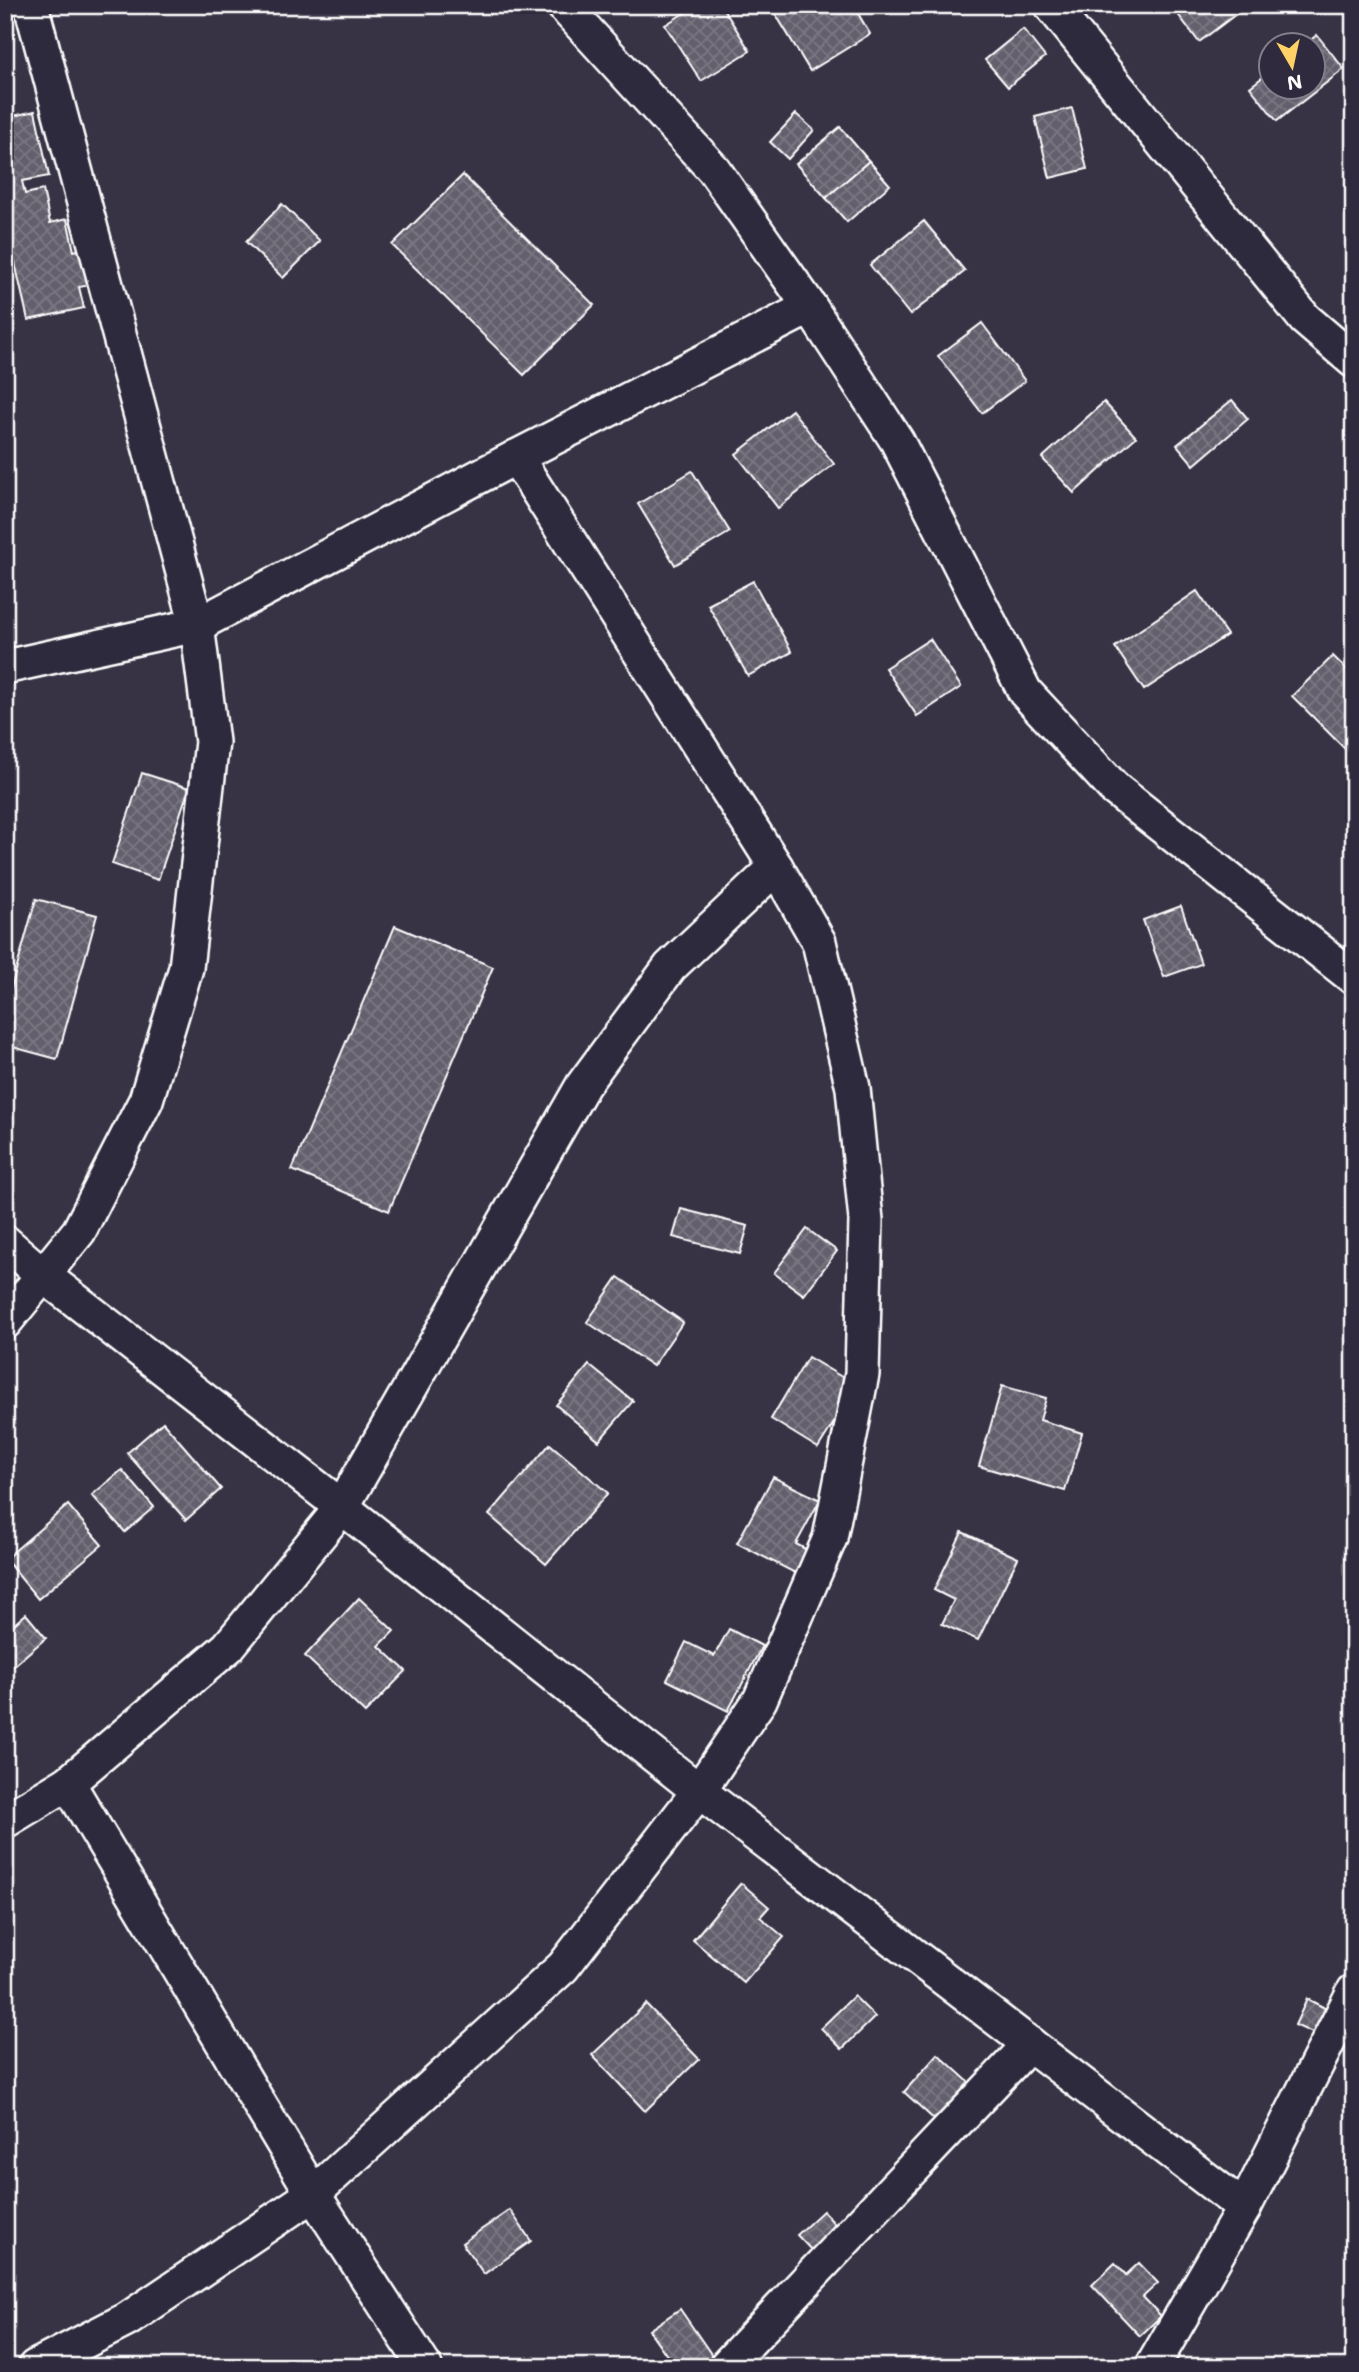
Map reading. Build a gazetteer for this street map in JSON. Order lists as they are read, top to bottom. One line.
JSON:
{"north":"bottom"}
